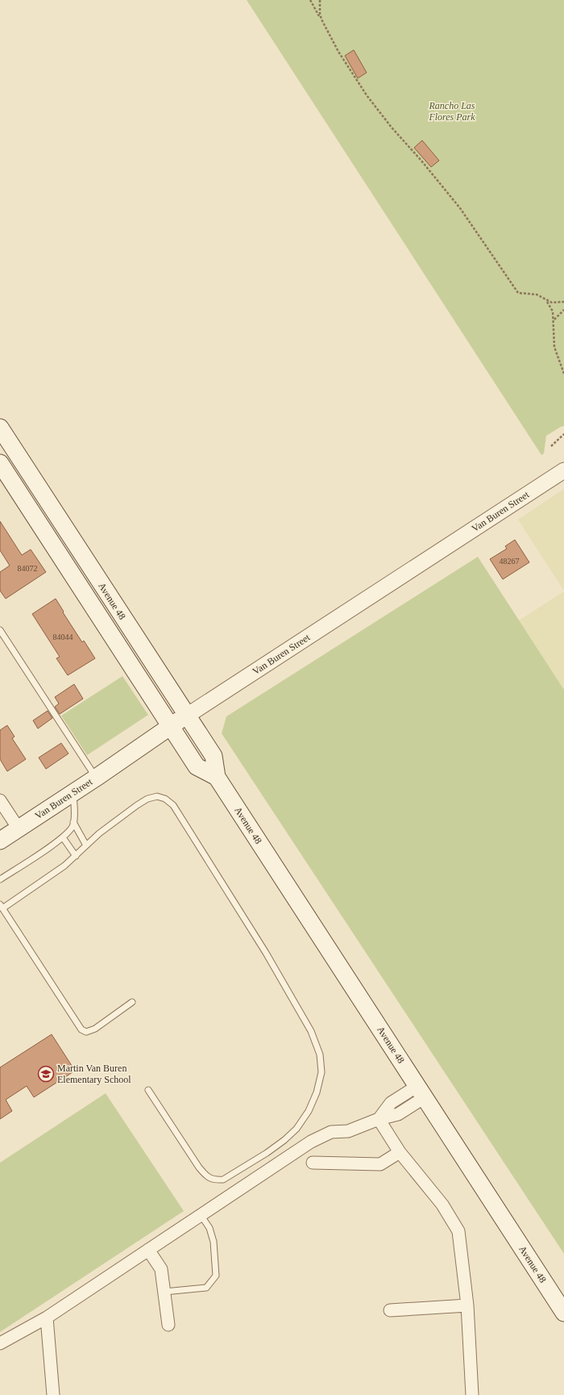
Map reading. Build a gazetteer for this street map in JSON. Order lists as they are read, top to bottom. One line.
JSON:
{"streets":{"main road":["Van Buren Street","Avenue 48"]},"crossings":[["Van Buren Street","Avenue 48"]],"parks":["Rancho Las Flores Park"],"places":{"school or university":["Martin Van Buren Elementary School"]},"house_numbers":["48267","84072","84044"]}
